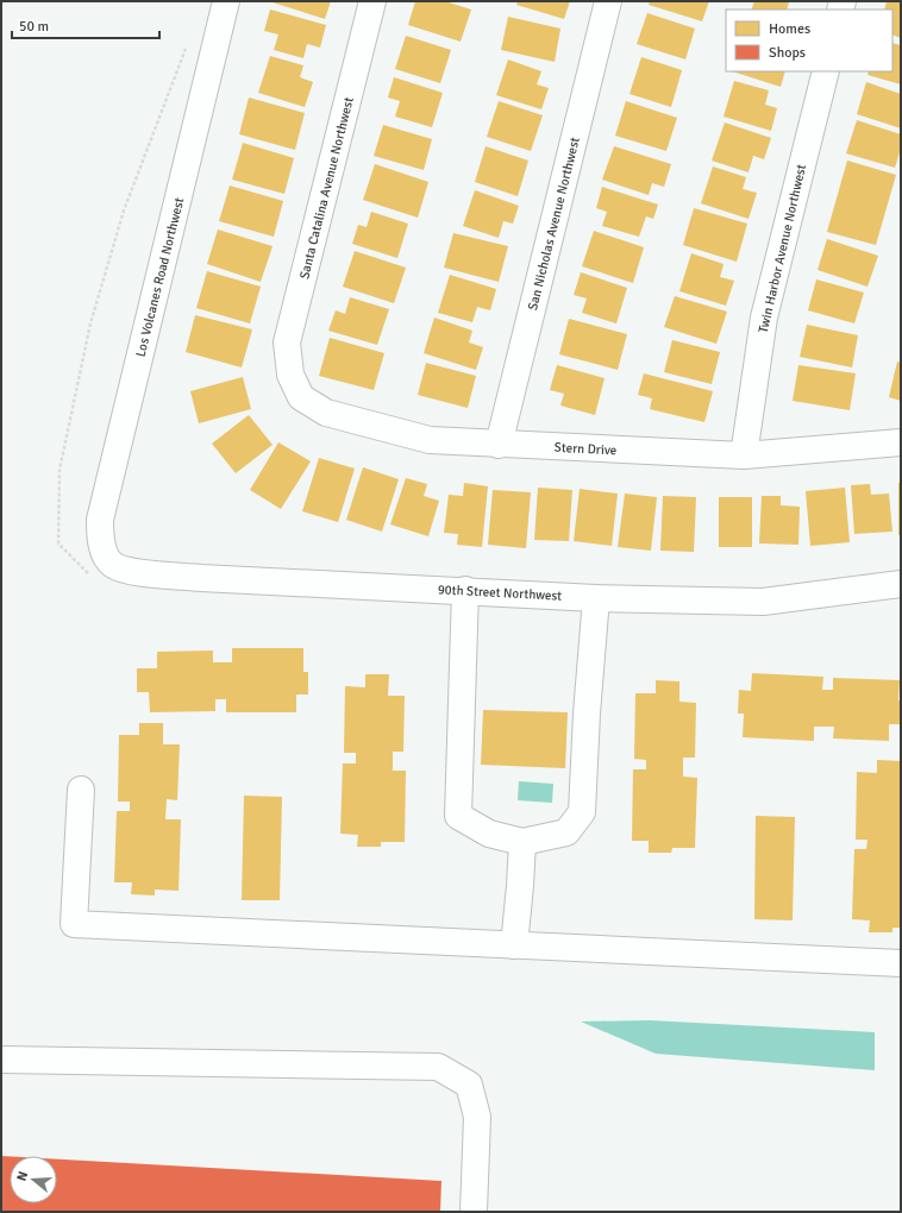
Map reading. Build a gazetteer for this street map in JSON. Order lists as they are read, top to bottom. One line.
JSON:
{"streets":{"street":["Santa Catalina Avenue Northwest","San Nicholas Avenue Northwest","Twin Harbor Avenue Northwest","Los Volcanes Road Northwest","Stern Drive","90th Street Northwest"]},"crossings":[["Santa Catalina Avenue Northwest","Stern Drive"],["San Nicholas Avenue Northwest","Stern Drive"],["Twin Harbor Avenue Northwest","Stern Drive"],["Los Volcanes Road Northwest","90th Street Northwest"]],"legend":["Homes","Shops"],"scale_bar":"50 m","north":"left"}
